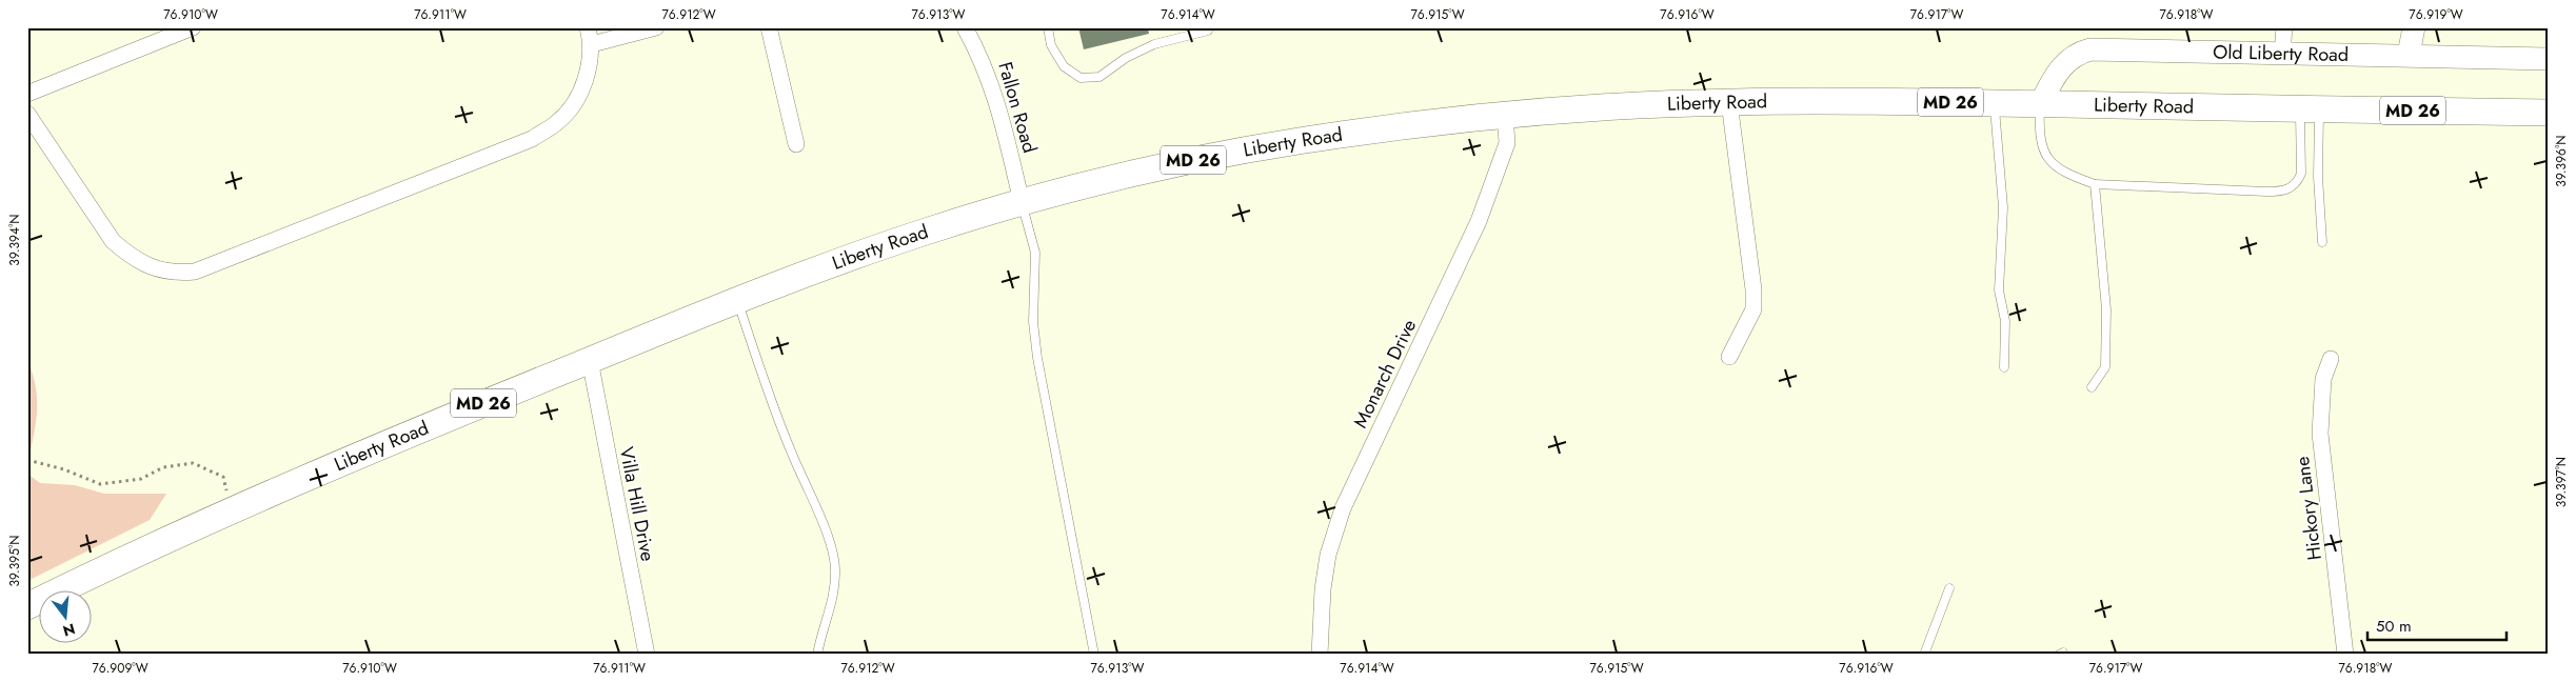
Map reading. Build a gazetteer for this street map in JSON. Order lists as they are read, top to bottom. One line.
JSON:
{"streets":{"main road":["MD 26","Liberty Road"],"street":["Old Liberty Road","Fallon Road","Monarch Drive","Villa Hill Drive","Hickory Lane"]},"crossings":[["Old Liberty Road","Liberty Road"],["Liberty Road","Fallon Road"],["Liberty Road","Monarch Drive"],["Liberty Road","Villa Hill Drive"]],"scale_bar":"50 m","north":"bottom","coordinates":["76.910°W","76.911°W","76.912°W","76.913°W","76.914°W","76.915°W","76.916°W","76.917°W","76.918°W","76.919°W","39.396°N","39.394°N","39.397°N","39.395°N","76.909°W"]}
